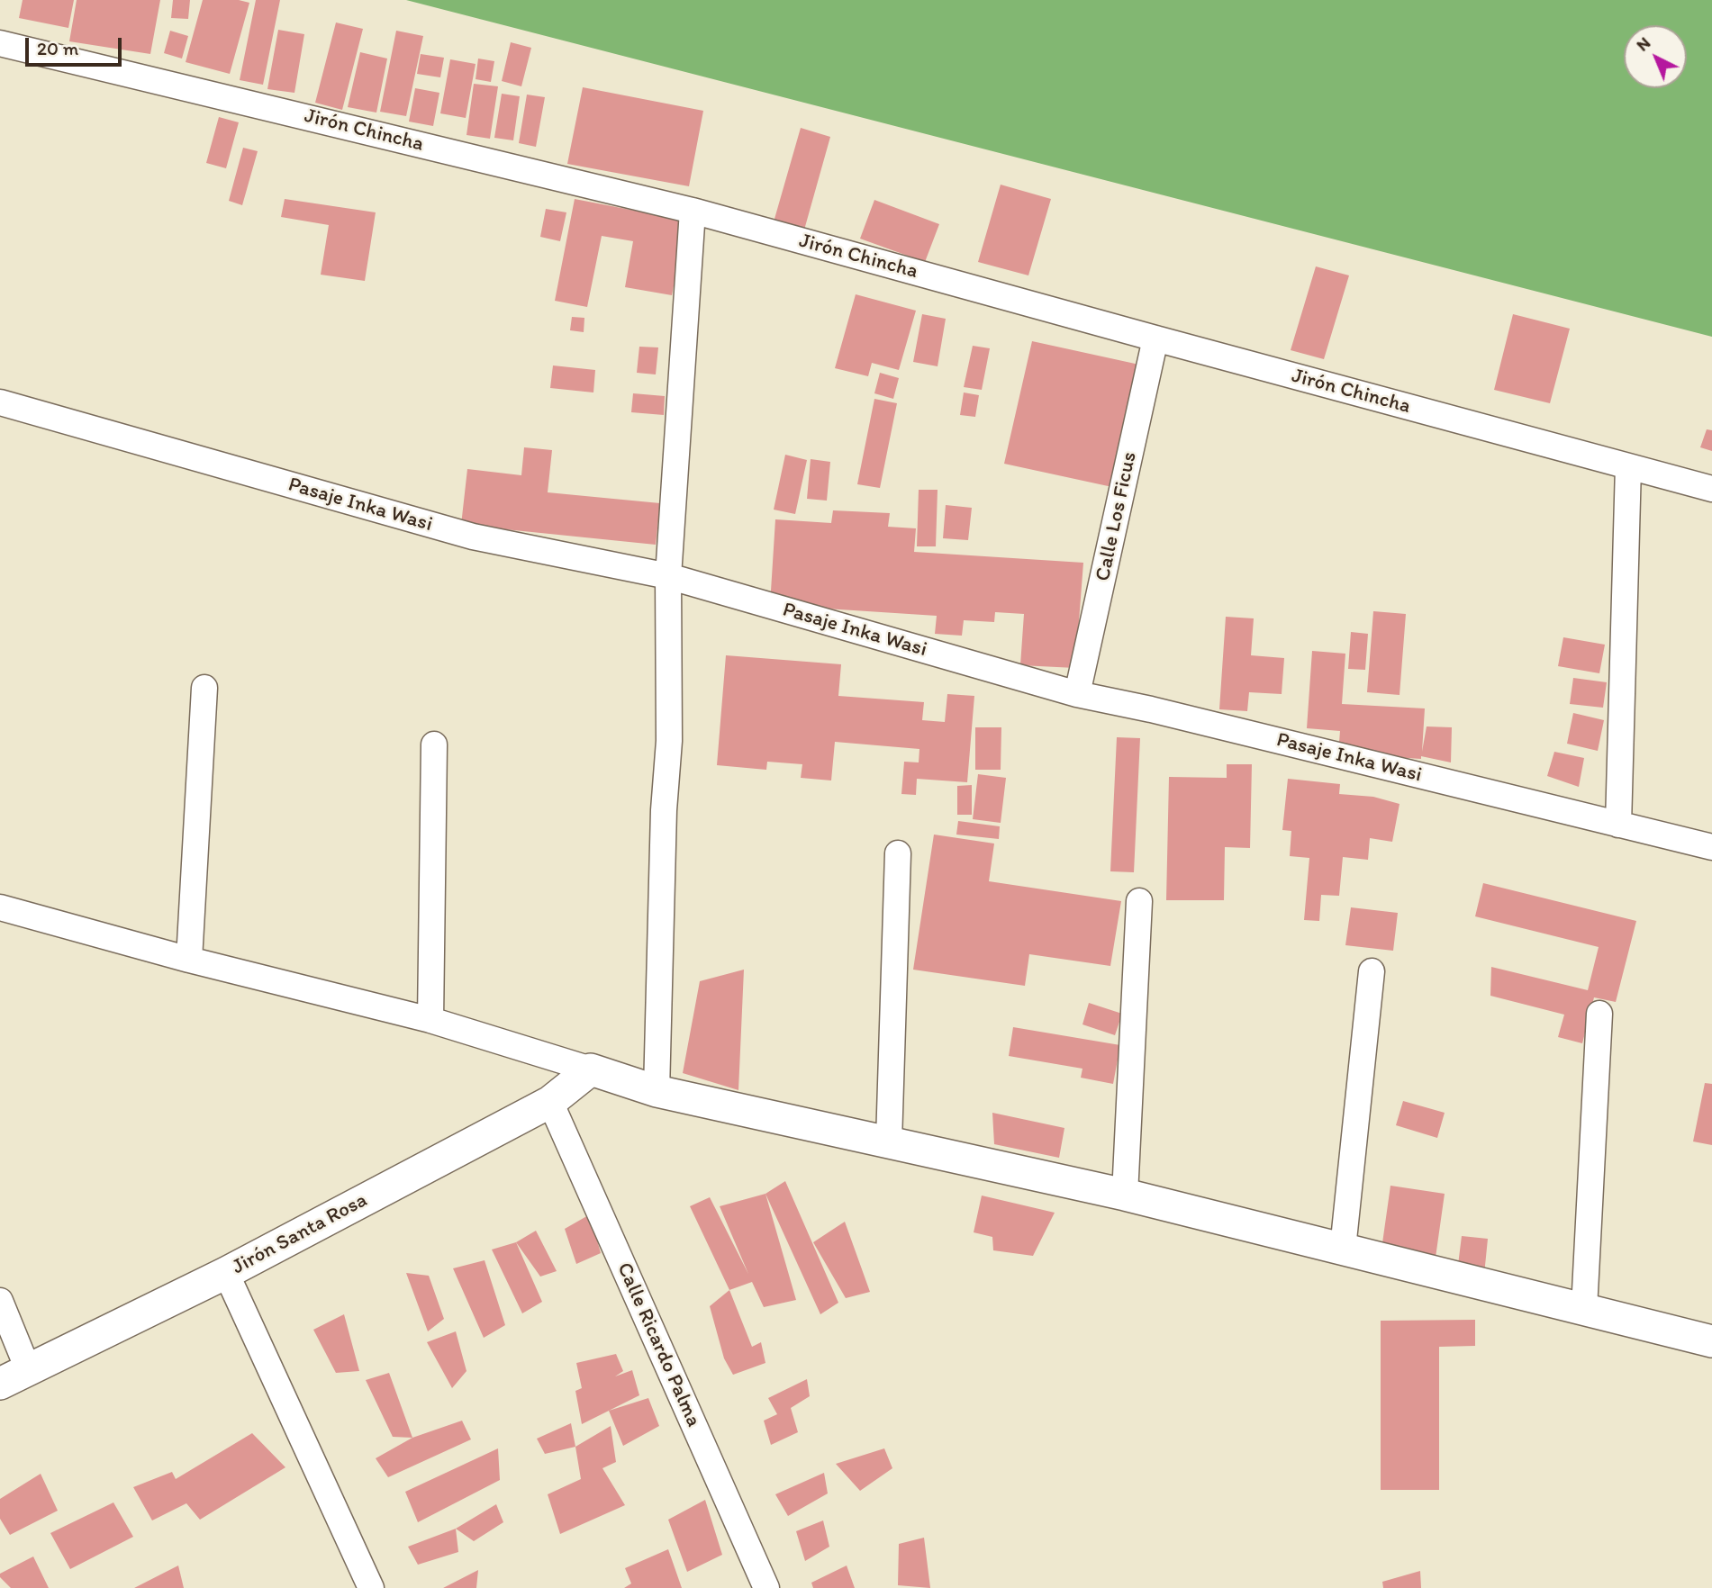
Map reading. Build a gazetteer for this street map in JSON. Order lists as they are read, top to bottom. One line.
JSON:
{"streets":{"street":["Jirón Chincha","Pasaje Inka Wasi","Calle Los Ficus","Jirón Santa Rosa","Calle Ricardo Palma"]},"crossings":[["Jirón Chincha","Calle Los Ficus"],["Pasaje Inka Wasi","Calle Los Ficus"],["Jirón Santa Rosa","Calle Ricardo Palma"]],"scale_bar":"20 m","north":"top left"}
